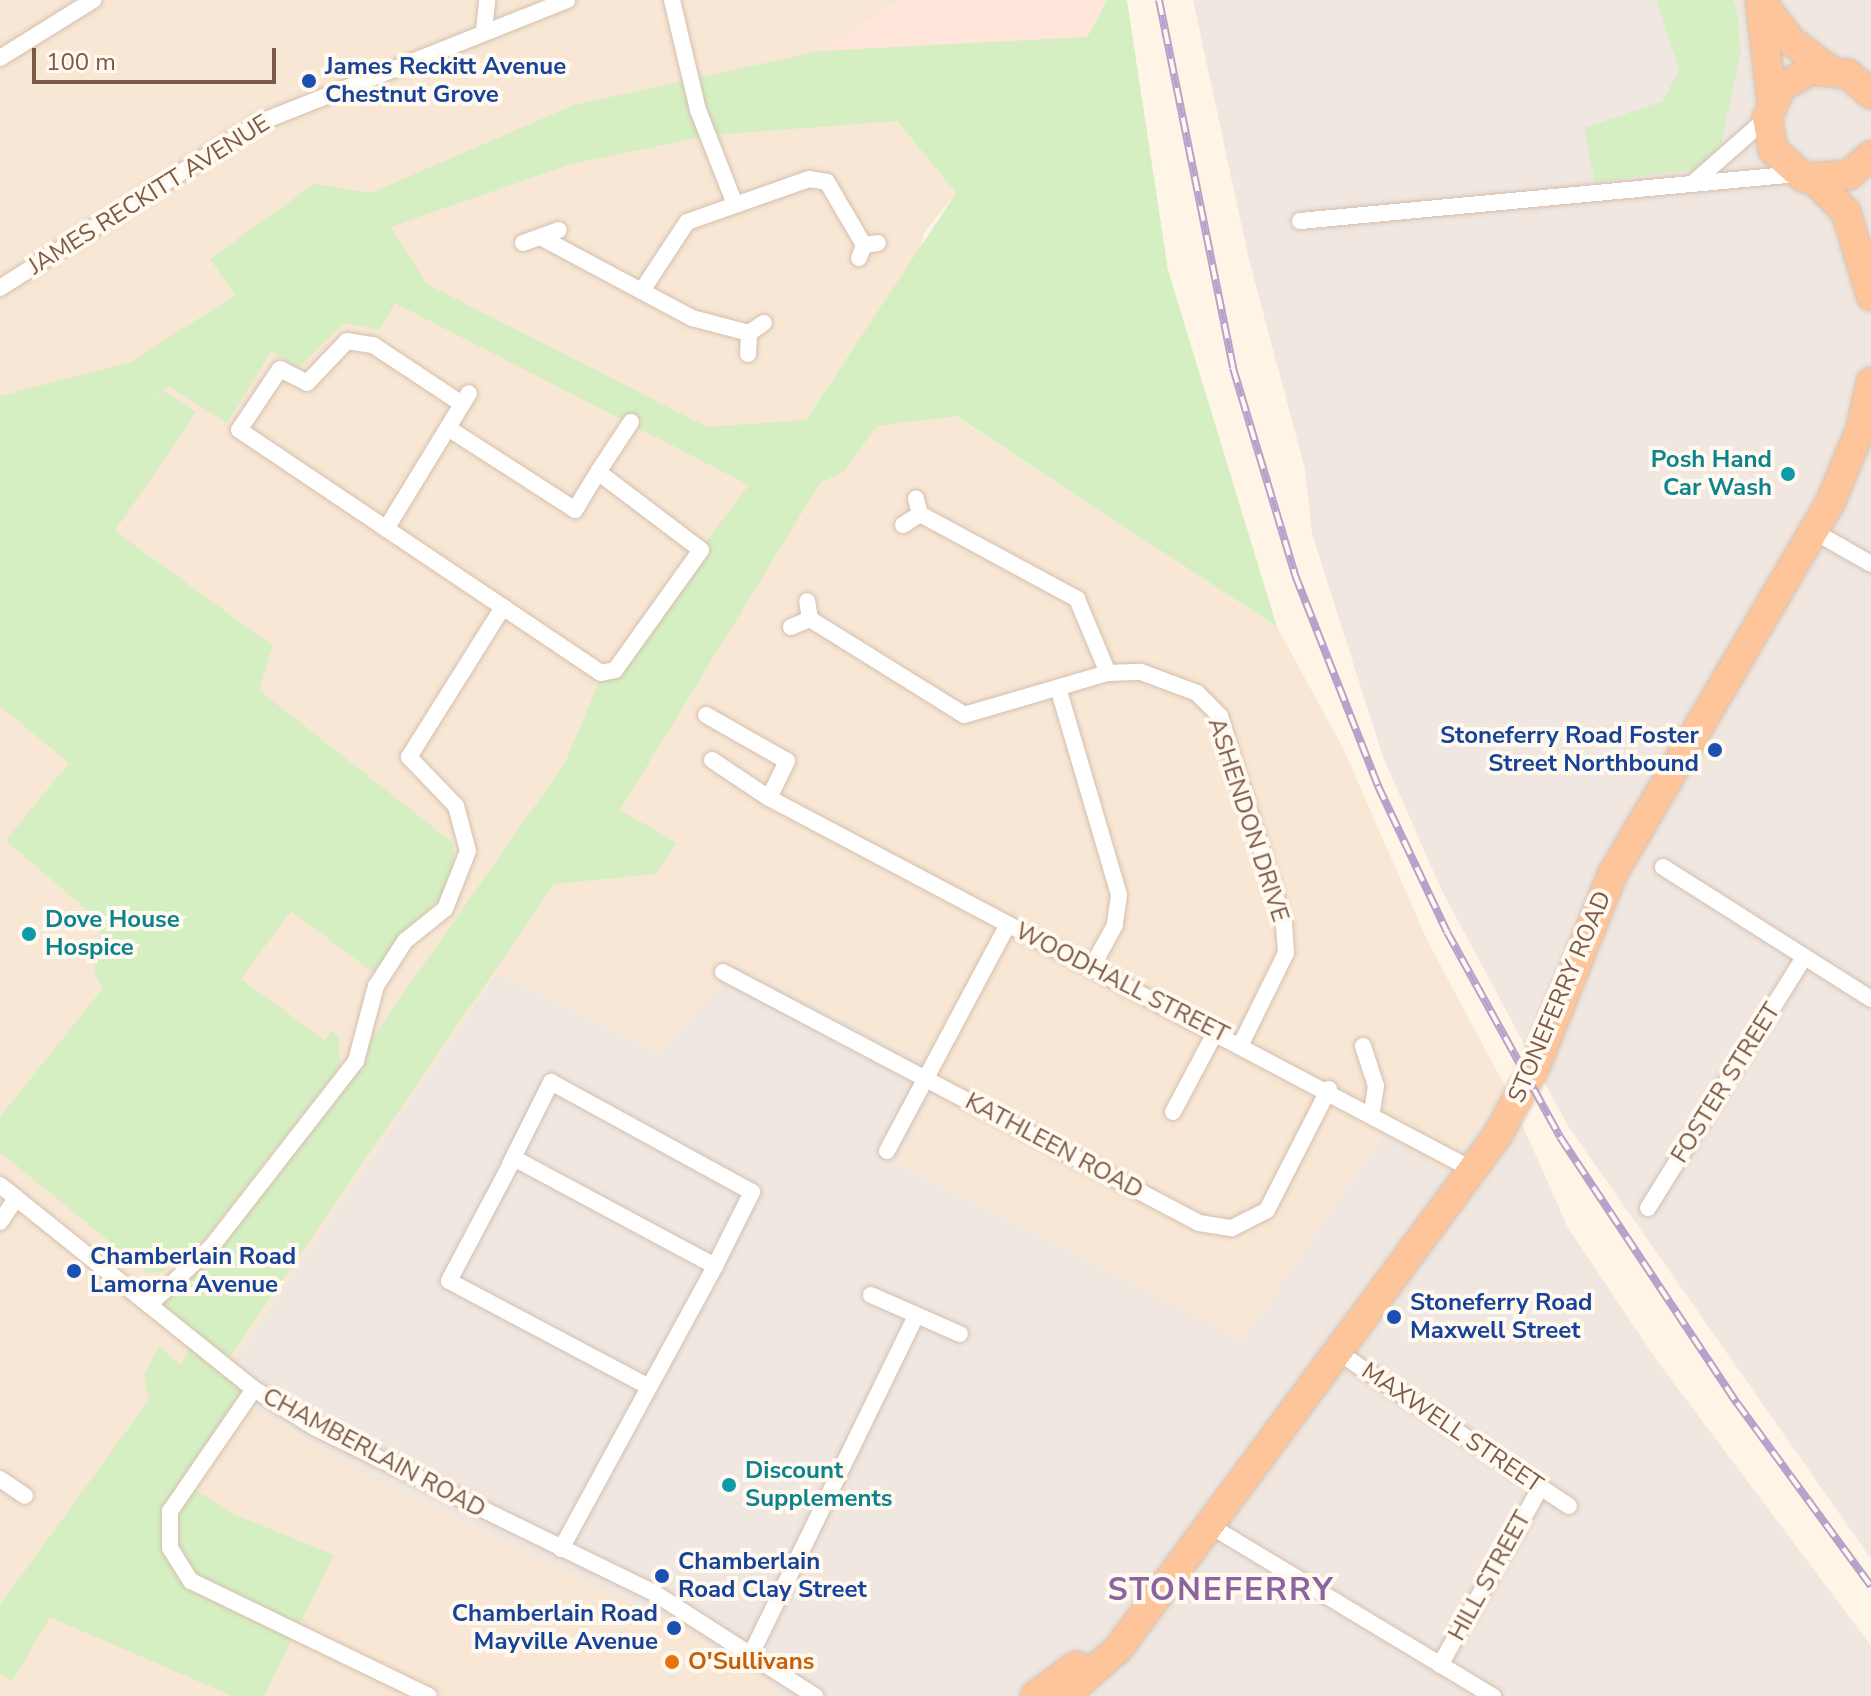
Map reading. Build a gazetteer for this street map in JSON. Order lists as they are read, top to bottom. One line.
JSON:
{"streets":{"highway":["STONEFERRY ROAD"],"street":["JAMES RECKITT AVENUE","ASHENDON DRIVE","WOODHALL STREET","FOSTER STREET","KATHLEEN ROAD","MAXWELL STREET","CHAMBERLAIN ROAD","HILL STREET"]},"crossings":[["ASHENDON DRIVE","WOODHALL STREET"],["WOODHALL STREET","STONEFERRY ROAD"],["WOODHALL STREET","KATHLEEN ROAD"],["STONEFERRY ROAD","MAXWELL STREET"],["MAXWELL STREET","HILL STREET"]],"districts":["STONEFERRY"],"places":["James Reckitt Avenue Chestnut Grove","Posh Hand Car Wash","Stoneferry Road Foster Street Northbound","Dove House Hospice","Chamberlain Road Lamorna Avenue","Stoneferry Road Maxwell Street","Discount Supplements","Chamberlain Road Clay Street","Chamberlain Road Mayville Avenue","O'Sullivans"],"scale_bar":"100 m"}
